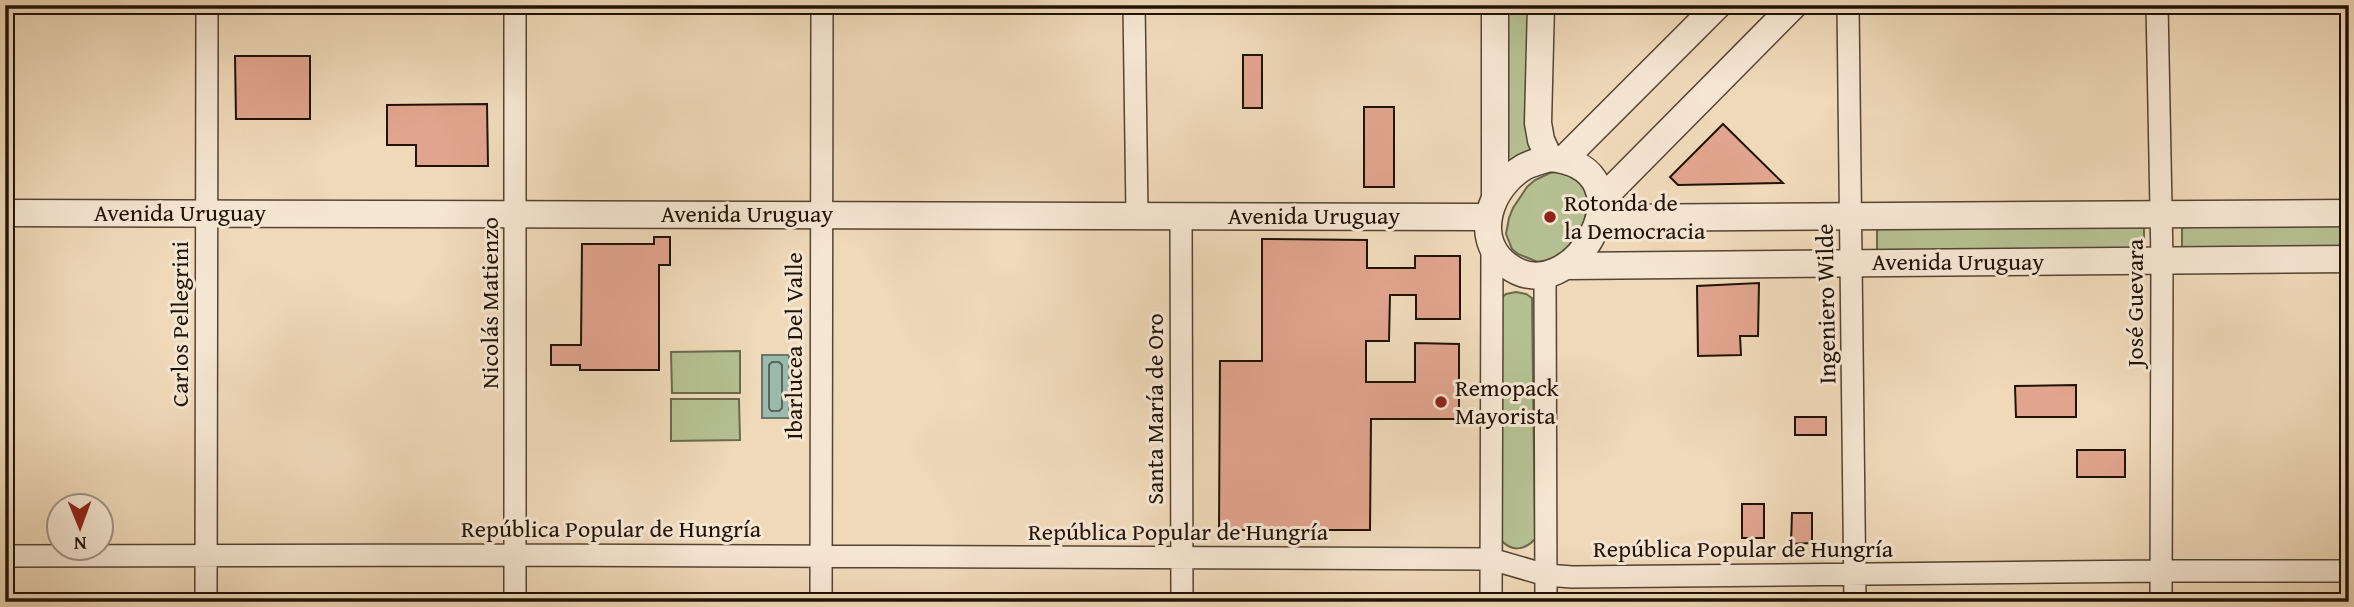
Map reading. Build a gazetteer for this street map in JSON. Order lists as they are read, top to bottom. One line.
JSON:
{"streets":{"street":["Avenida Uruguay","Nicolás Matienzo","José Guevara","Ingeniero Wilde","Carlos Pellegrini","Ibarlucea Del Valle","Santa María de Oro","República Popular de Hungría"]},"crossings":[["Avenida Uruguay","Nicolás Matienzo"],["Avenida Uruguay","José Guevara"],["Avenida Uruguay","Ingeniero Wilde"],["Avenida Uruguay","Carlos Pellegrini"],["Avenida Uruguay","Ibarlucea Del Valle"],["Avenida Uruguay","Santa María de Oro"],["Nicolás Matienzo","República Popular de Hungría"],["José Guevara","República Popular de Hungría"],["Ingeniero Wilde","República Popular de Hungría"],["Carlos Pellegrini","República Popular de Hungría"],["Ibarlucea Del Valle","República Popular de Hungría"],["Santa María de Oro","República Popular de Hungría"]],"places":["Rotonda de la Democracia","Remopack Mayorista"],"north":"bottom"}
